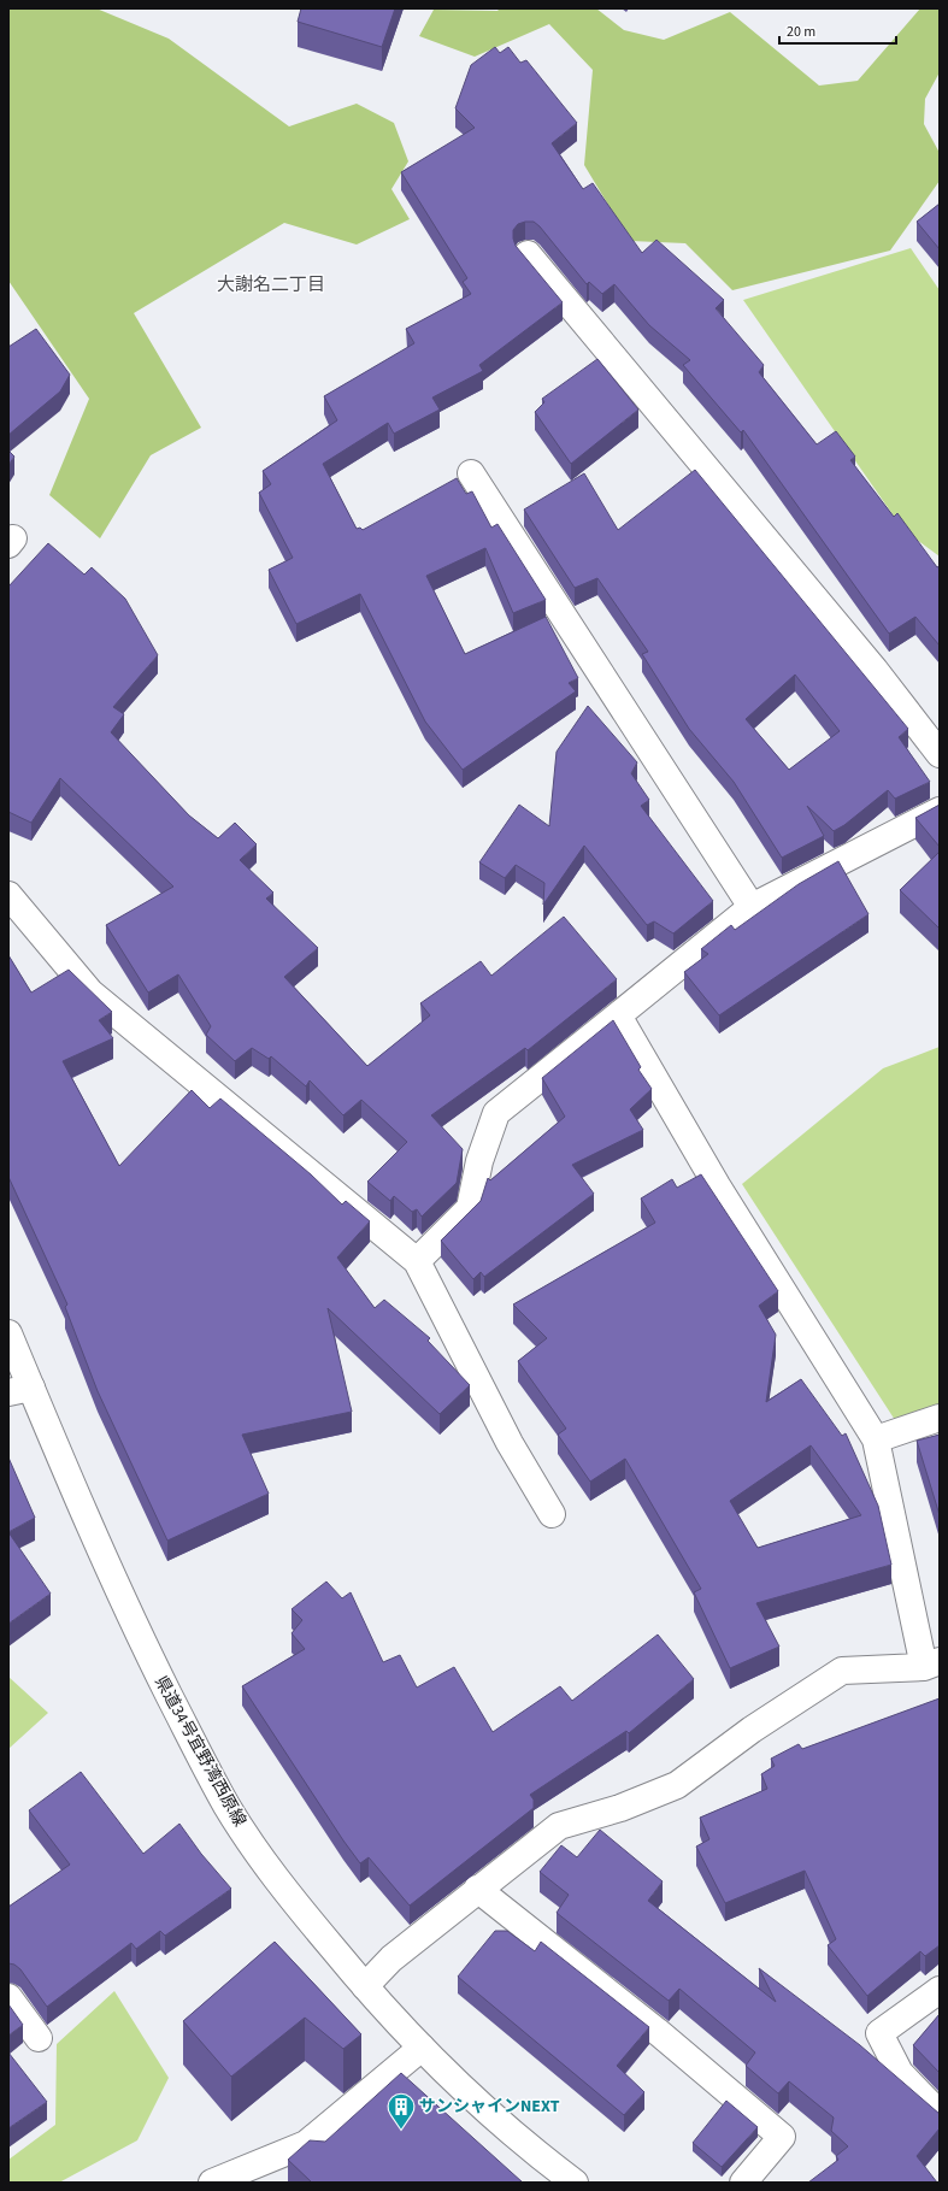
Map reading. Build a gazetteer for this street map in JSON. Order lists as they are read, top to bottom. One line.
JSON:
{"streets":{"street":["県道34号宜野湾西原線"]},"districts":["大謝名二丁目"],"places":{"building":["サンシャインNEXT"]},"scale_bar":"20 m"}
